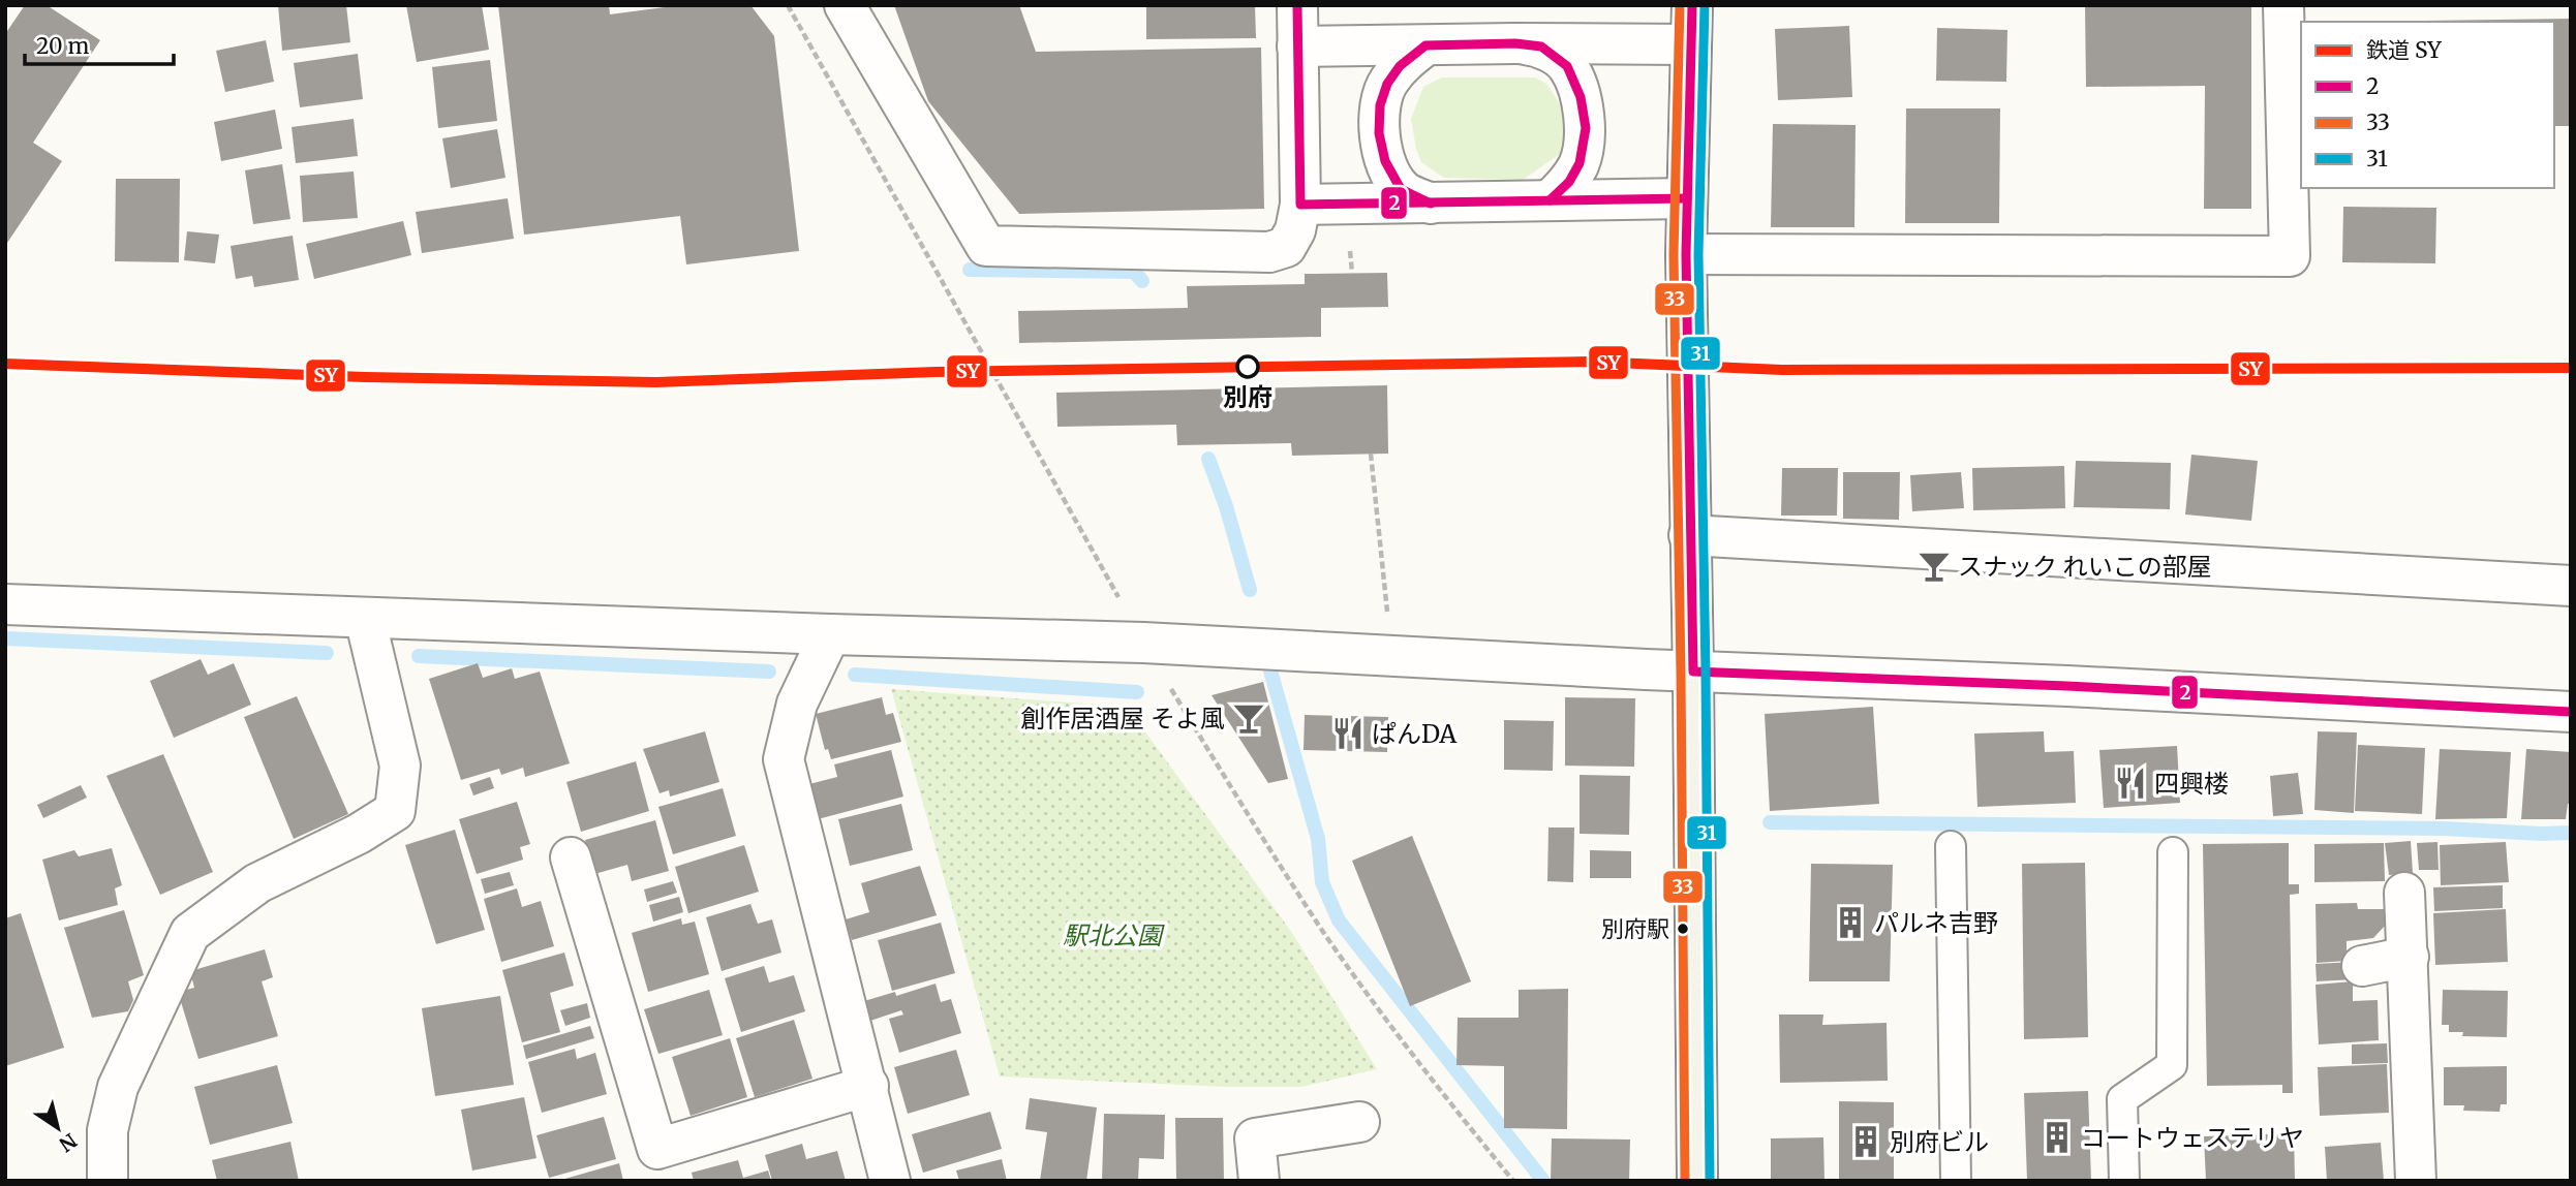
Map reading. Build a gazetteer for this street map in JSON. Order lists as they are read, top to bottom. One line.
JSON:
{"parks":["駅北公園"],"places":{"other":["別府","別府駅"],"bar":["スナック れいこの部屋","創作居酒屋 そよ風"],"restaurant":["ぱんDA","四興楼"],"building":["パルネ吉野","コートウェステリヤ","別府ビル"]},"lines":["transit line 2","transit line 33","transit line 31","rail line SY"],"legend":["鉄道 SY","2","33","31"],"scale_bar":"20 m","north":"bottom right"}
